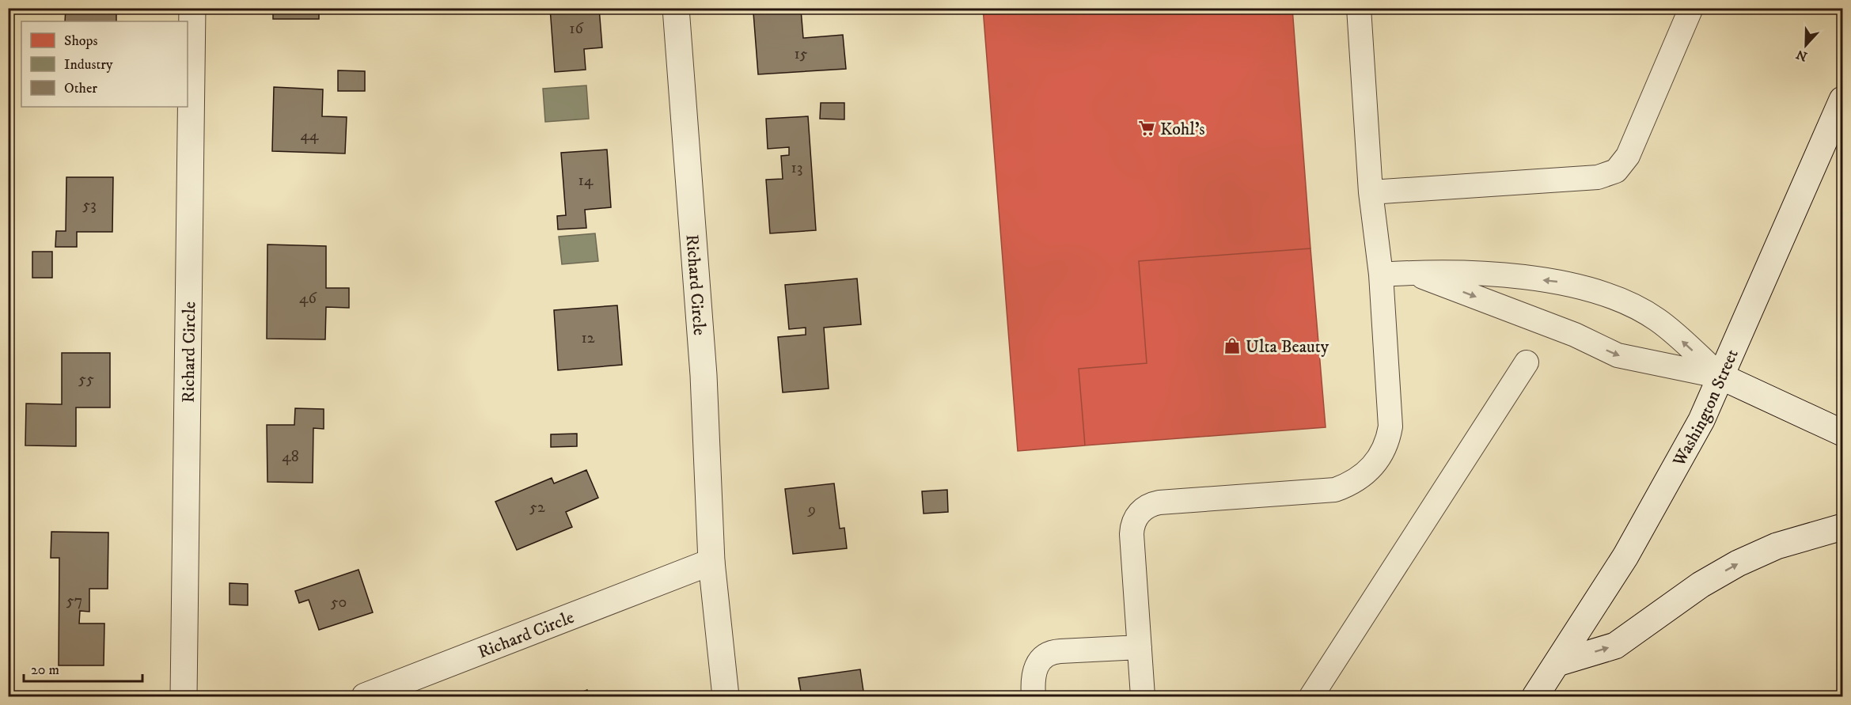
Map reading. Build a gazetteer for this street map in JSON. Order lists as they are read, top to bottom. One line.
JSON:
{"streets":{"street":["Richard Circle","Washington Street"]},"places":{"supermarket":["Kohl's"],"shop":["Ulta Beauty"]},"house_numbers":["16","15","44","13","14","53","46","12","55","48","52","9","57","50"],"legend":["Shops","Industry","Other"],"scale_bar":"20 m","north":"bottom"}
